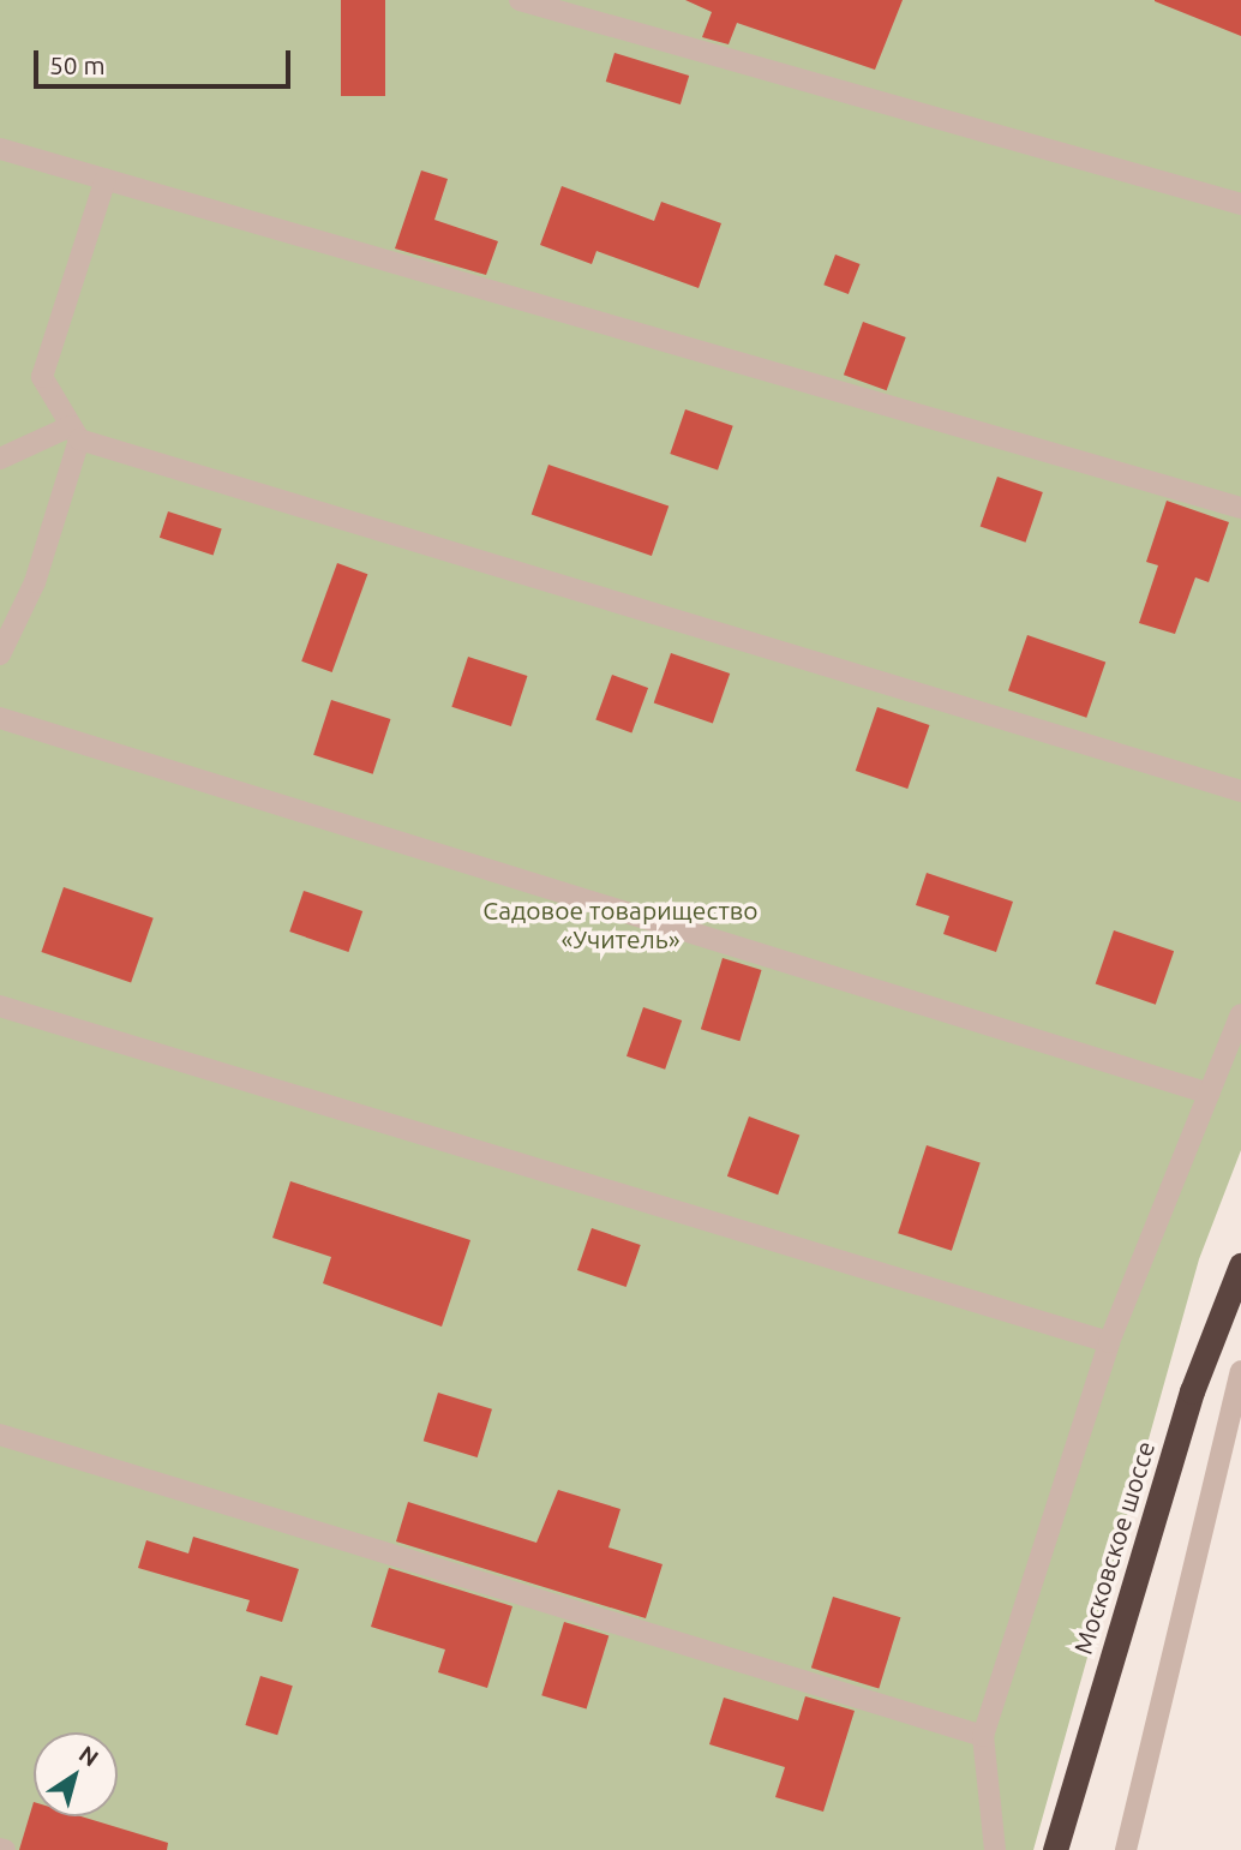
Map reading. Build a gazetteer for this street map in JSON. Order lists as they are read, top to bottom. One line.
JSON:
{"streets":{"highway":["Московское шоссе"]},"parks":["Садовое товарищество «Учитель»"],"scale_bar":"50 m","north":"top right"}
